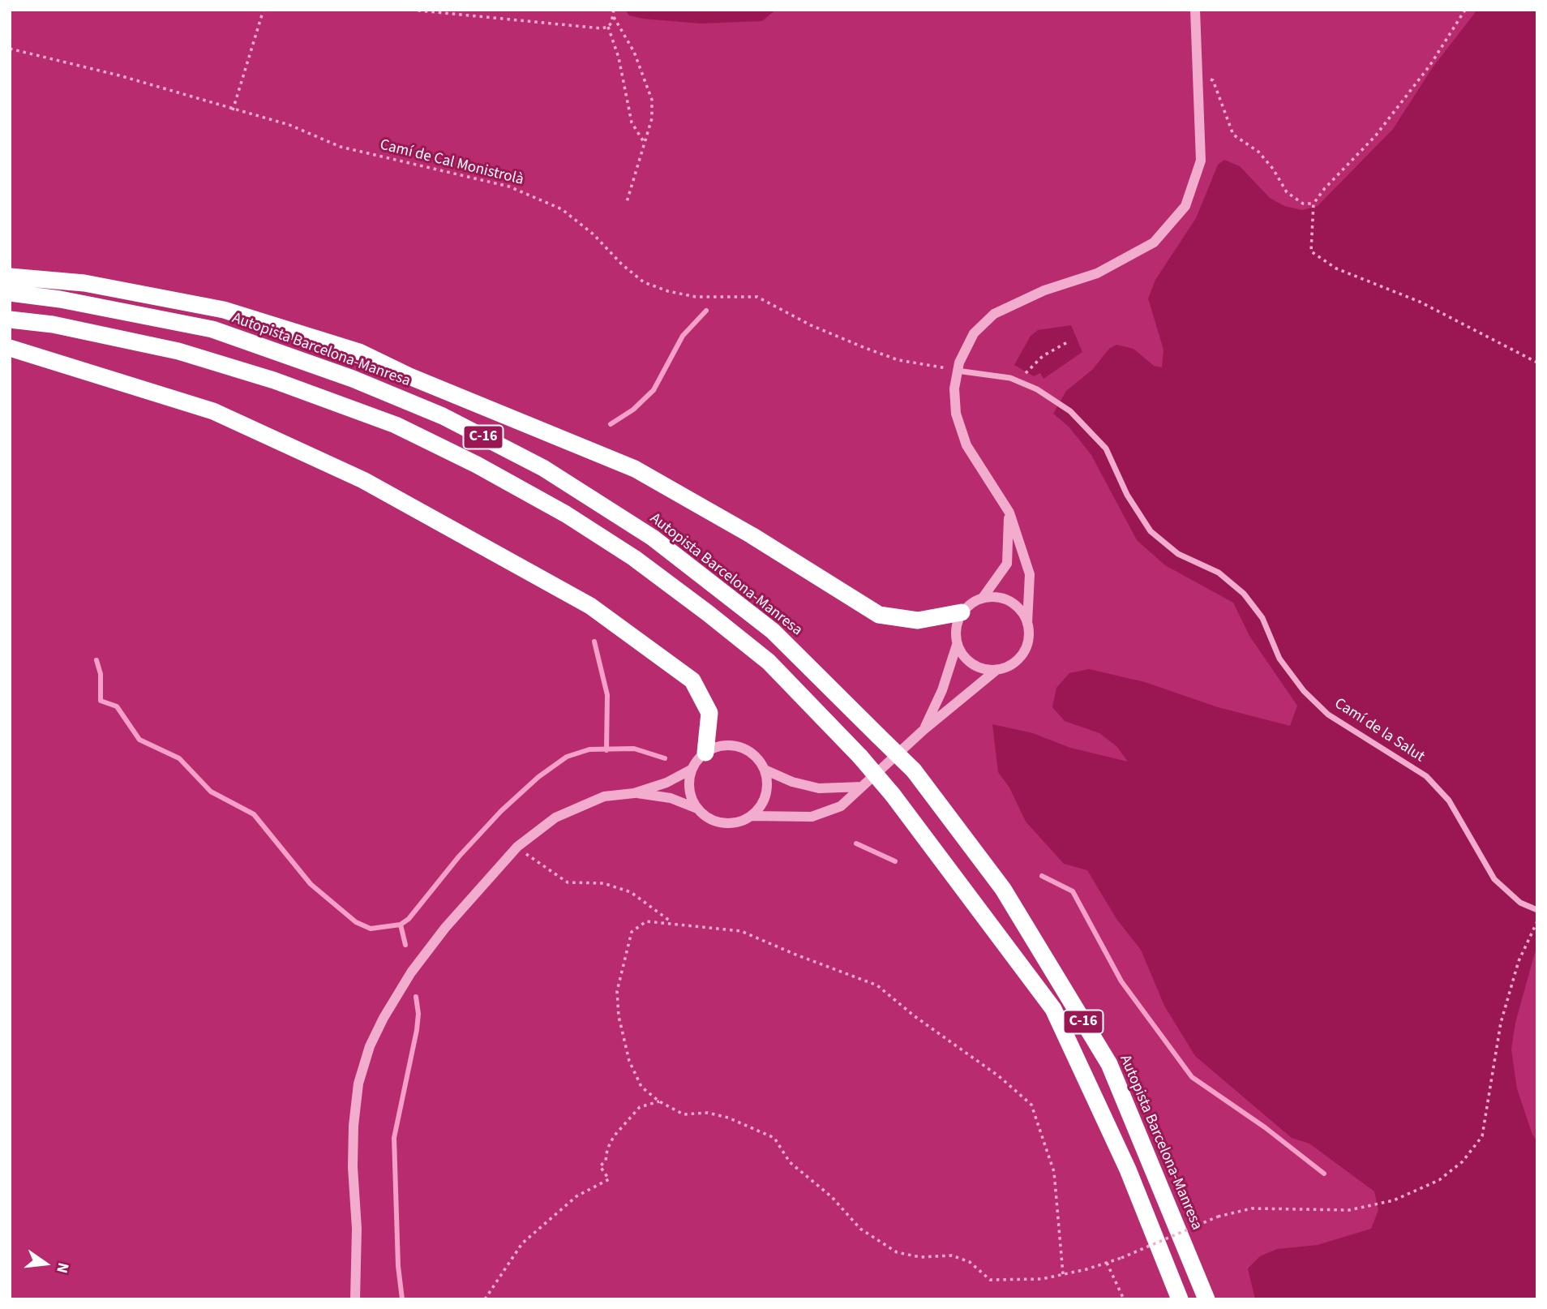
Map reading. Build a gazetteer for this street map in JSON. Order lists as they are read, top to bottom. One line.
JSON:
{"streets":{"highway":["Autopista Barcelona-Manresa","C-16"],"street":["Camí de la Salut"],"path":["Camí de Cal Monistrolà"]},"crossings":[["Camí de Cal Monistrolà","Camí de la Salut"]],"north":"right"}
